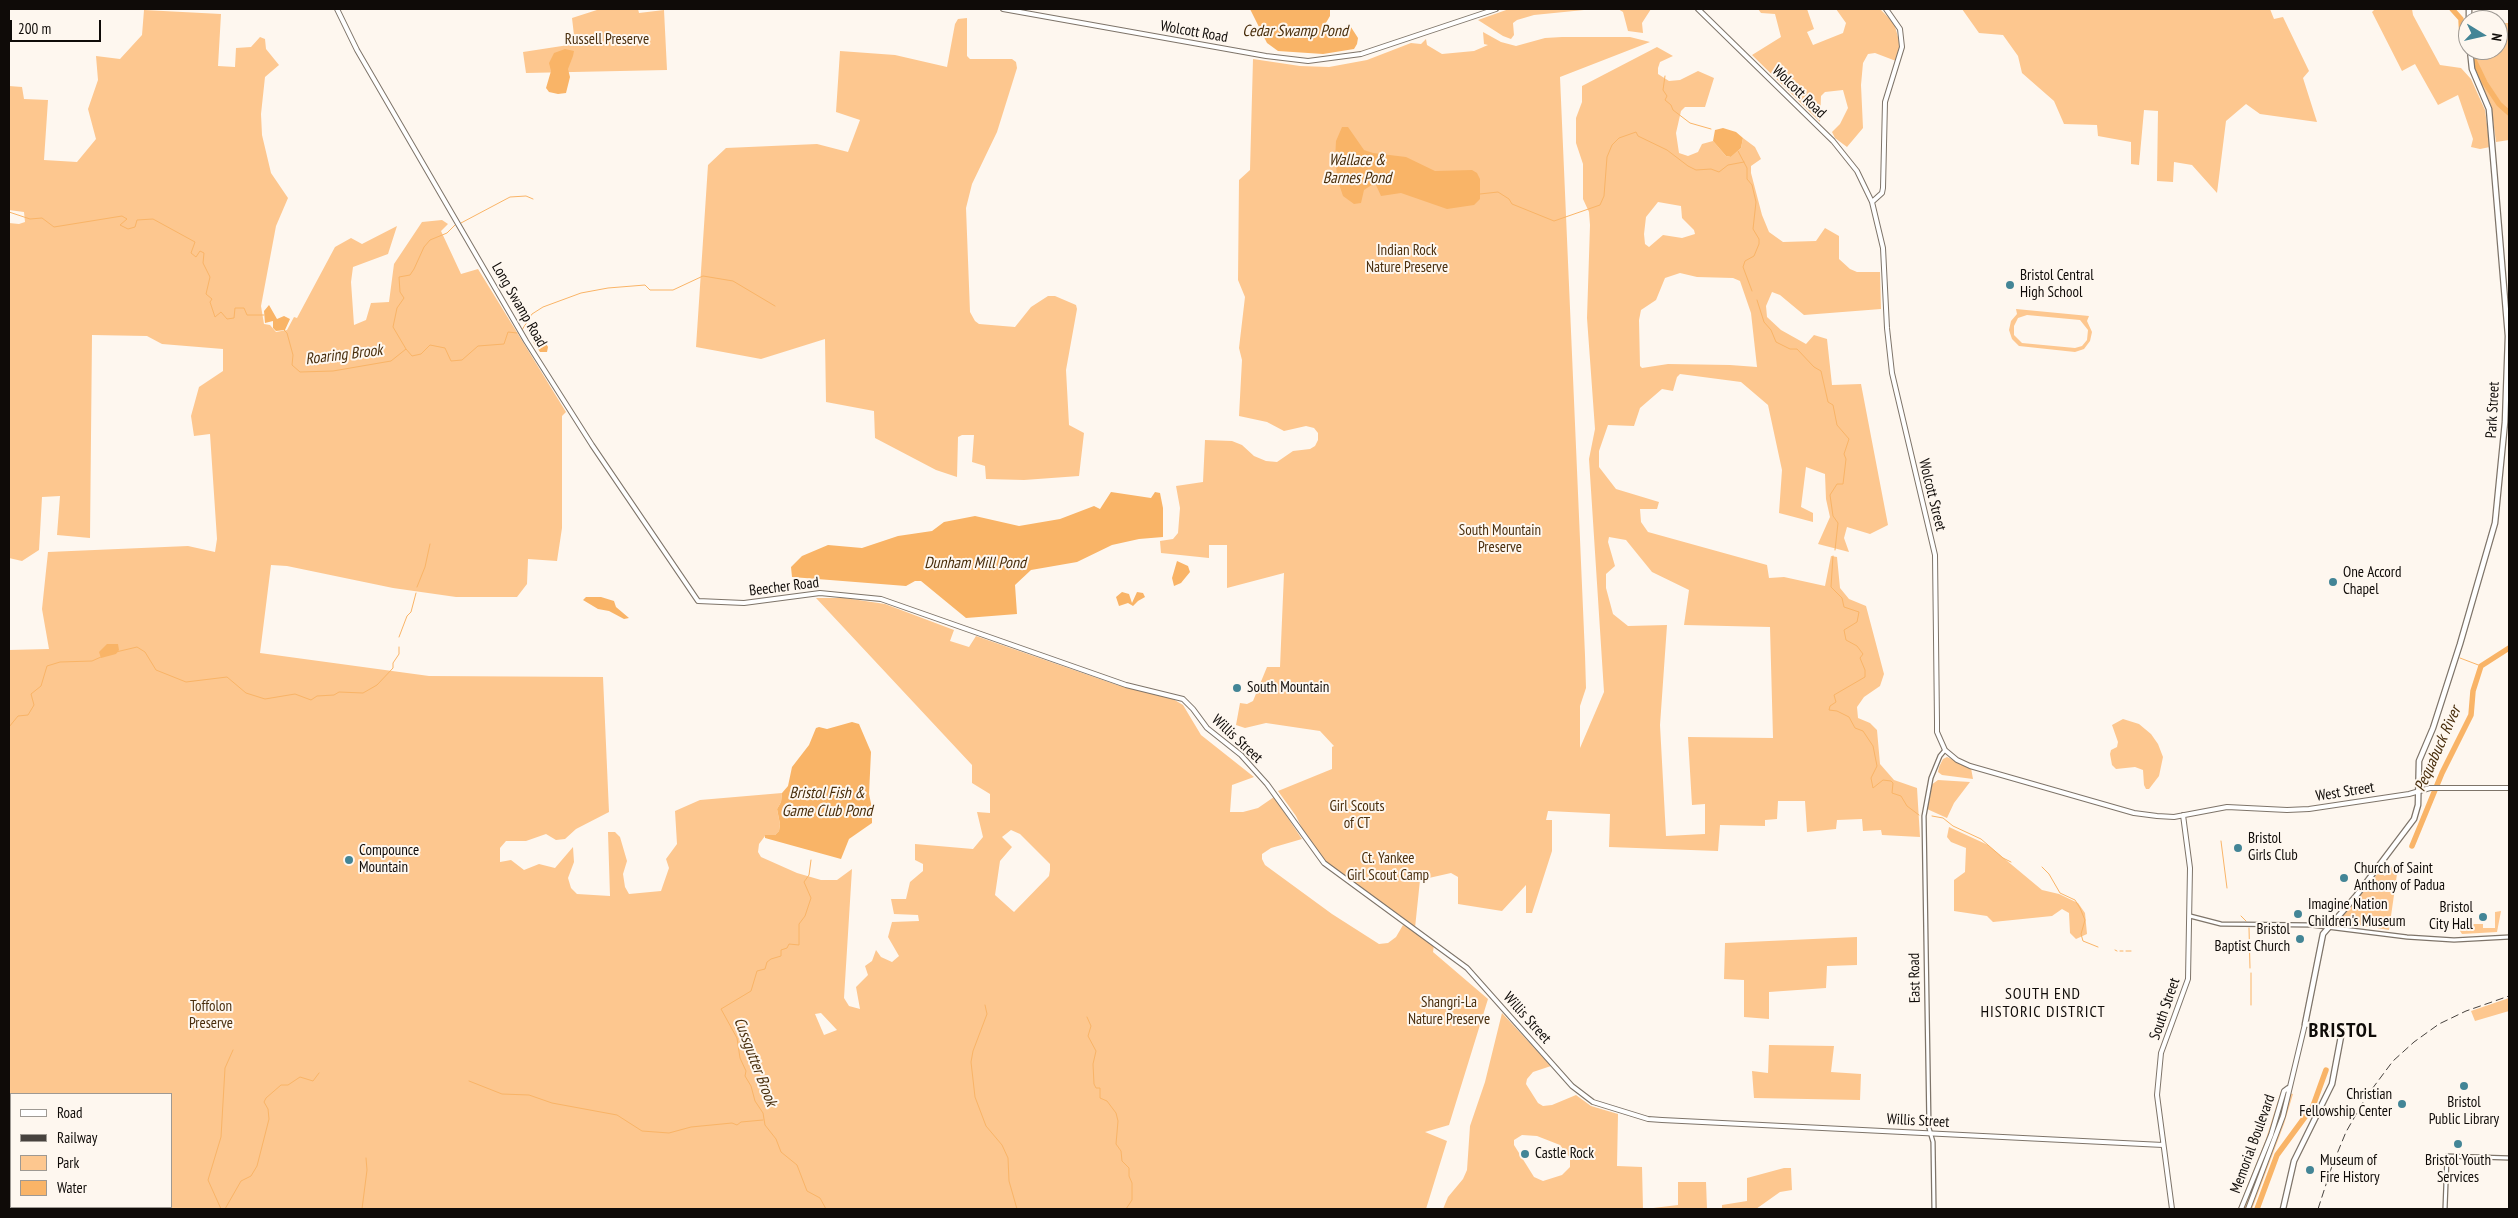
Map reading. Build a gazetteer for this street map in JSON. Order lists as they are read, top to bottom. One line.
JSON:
{"streets":{"highway":["Park Street"],"main road":["Wolcott Road","Long Swamp Road","Wolcott Street","Beecher Road","Willis Street","West Street","South Street","Memorial Boulevard"],"street":["East Road"]},"crossings":[["Wolcott Road","Wolcott Street"],["Long Swamp Road","Beecher Road"],["Park Street","West Street"],["Wolcott Street","East Road"],["Beecher Road","Willis Street"],["Willis Street","East Road"],["Willis Street","South Street"],["West Street","South Street"]],"districts":["SOUTH END HISTORIC DISTRICT","BRISTOL"],"water":["Cedar Swamp Pond","Wallace & Barnes Pond","Roaring Brook","Dunham Mill Pond","Pequabuck River","Bristol Fish & Game Club Pond","Cussgutter Brook"],"parks":["Russell Preserve","Indian Rock Nature Preserve","South Mountain Preserve","Girl Scouts of CT","Ct. Yankee Girl Scout Camp","Shangri-La Nature Preserve","Toffolon Preserve"],"places":["Bristol Central High School","One Accord Chapel","South Mountain","Bristol Girls Club","Compounce Mountain","Church of Saint Anthony of Padua","Imagine Nation Children's Museum","Bristol City Hall","Bristol Baptist Church","Bristol Public Library","Christian Fellowship Center","Bristol Youth Services","Castle Rock","Museum of Fire History"],"legend":["Road","Railway","Park","Water"],"scale_bar":"200 m","north":"right"}
